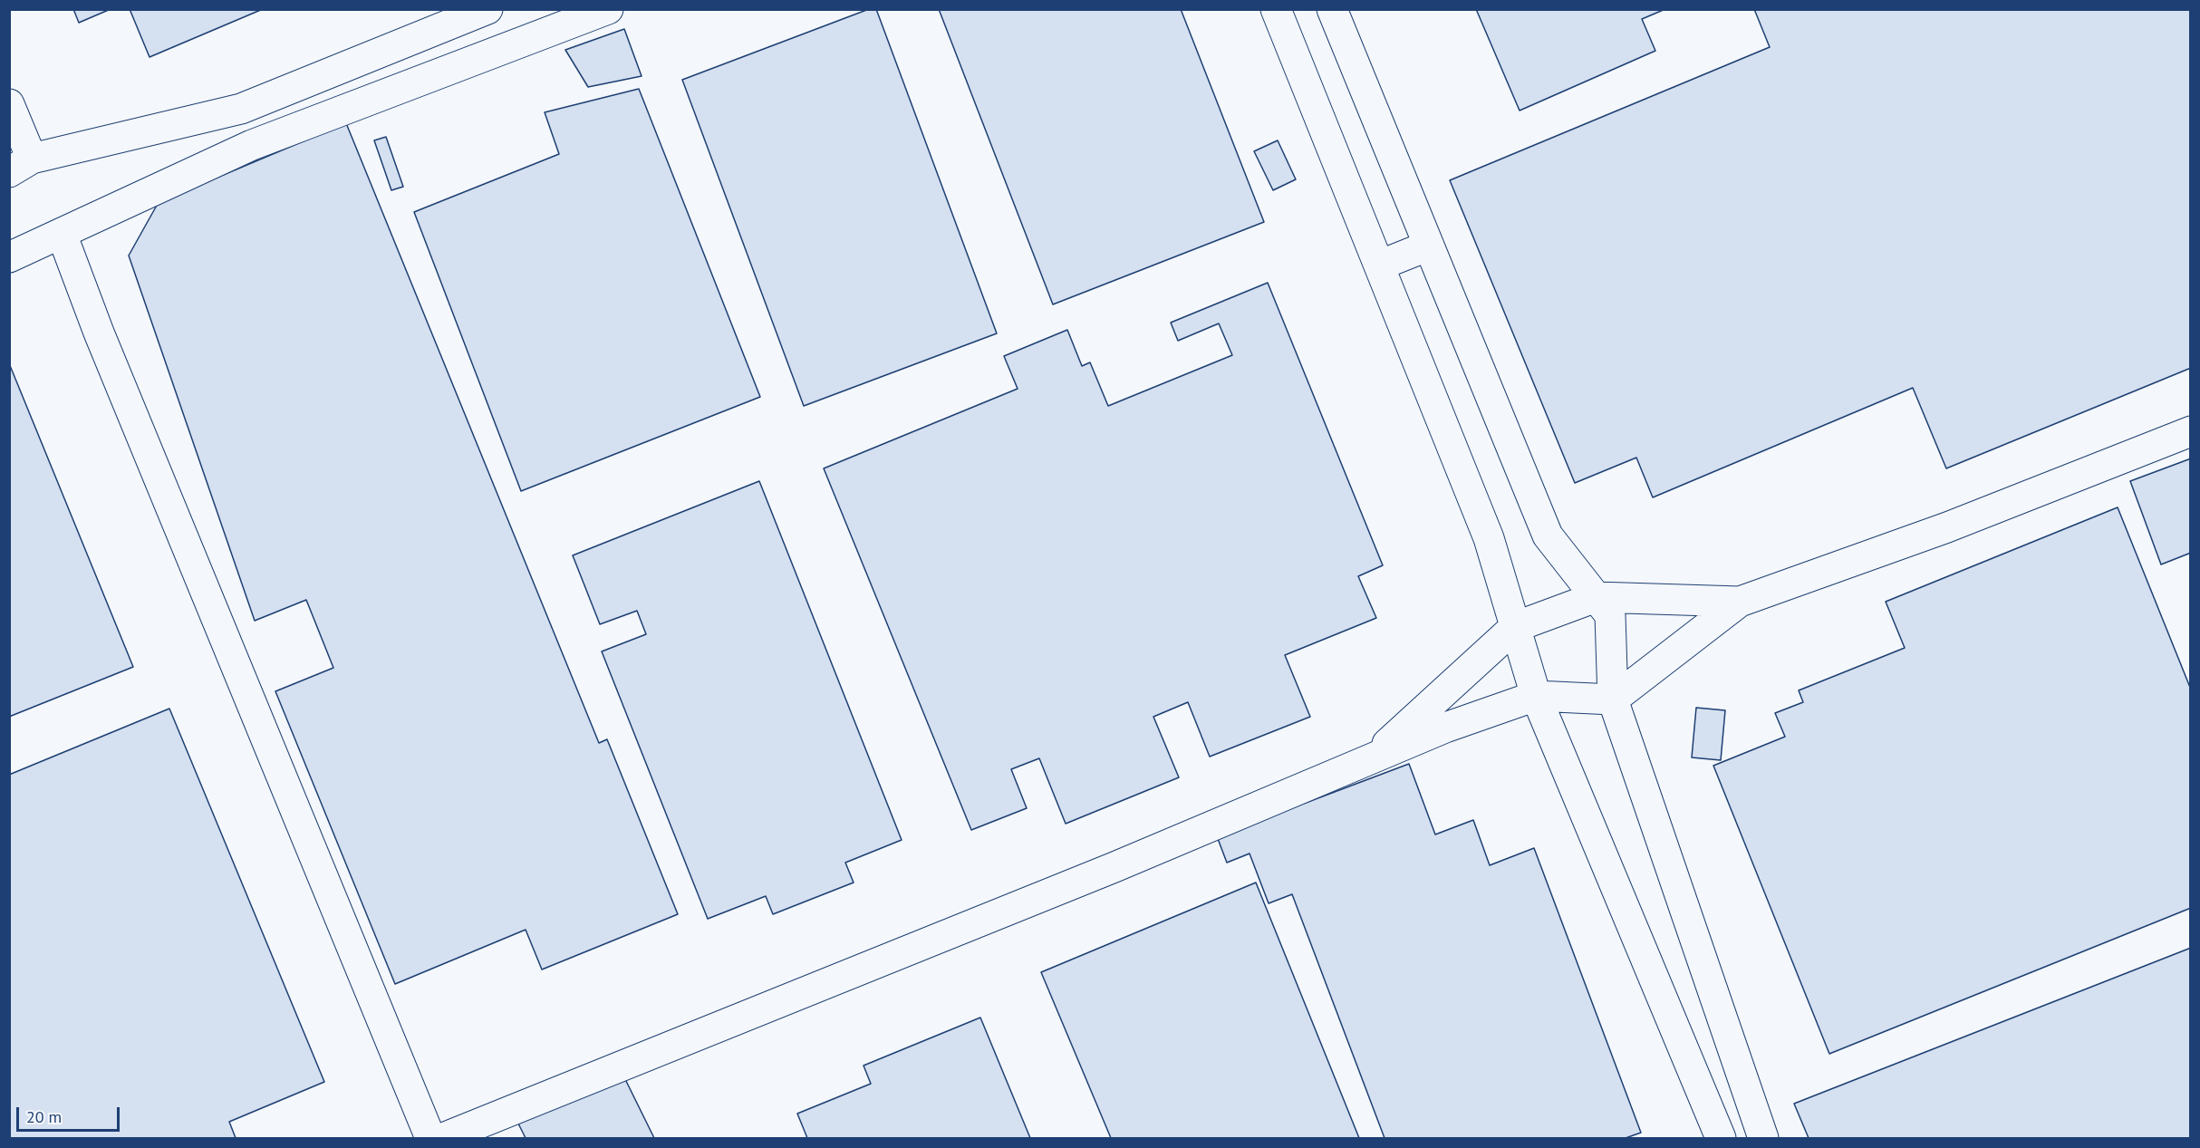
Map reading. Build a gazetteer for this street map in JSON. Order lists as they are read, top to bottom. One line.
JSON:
{"scale_bar":"20 m"}
